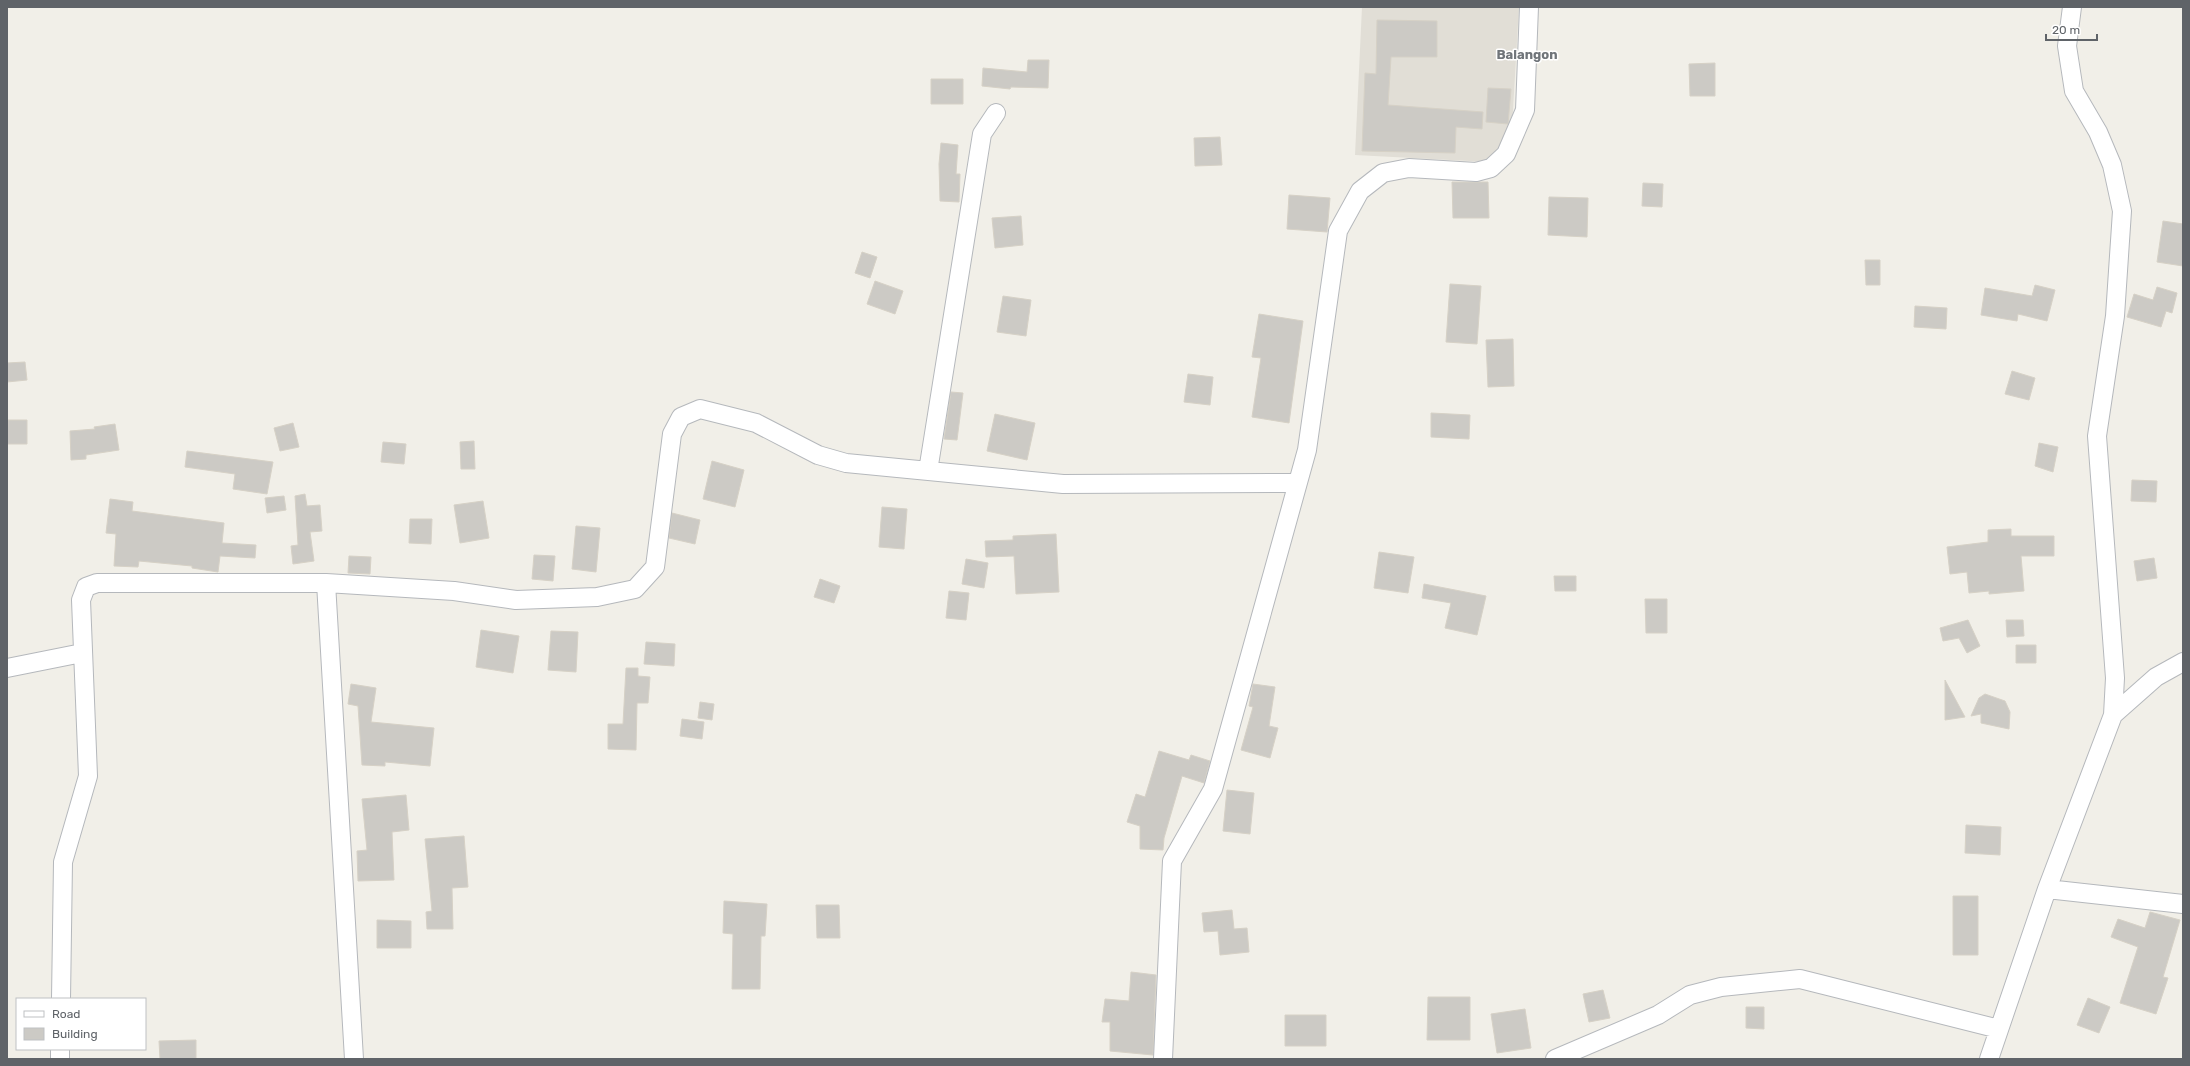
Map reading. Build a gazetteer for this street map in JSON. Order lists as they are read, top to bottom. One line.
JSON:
{"districts":["Balangon"],"legend":["Road","Building"],"scale_bar":"20 m"}
